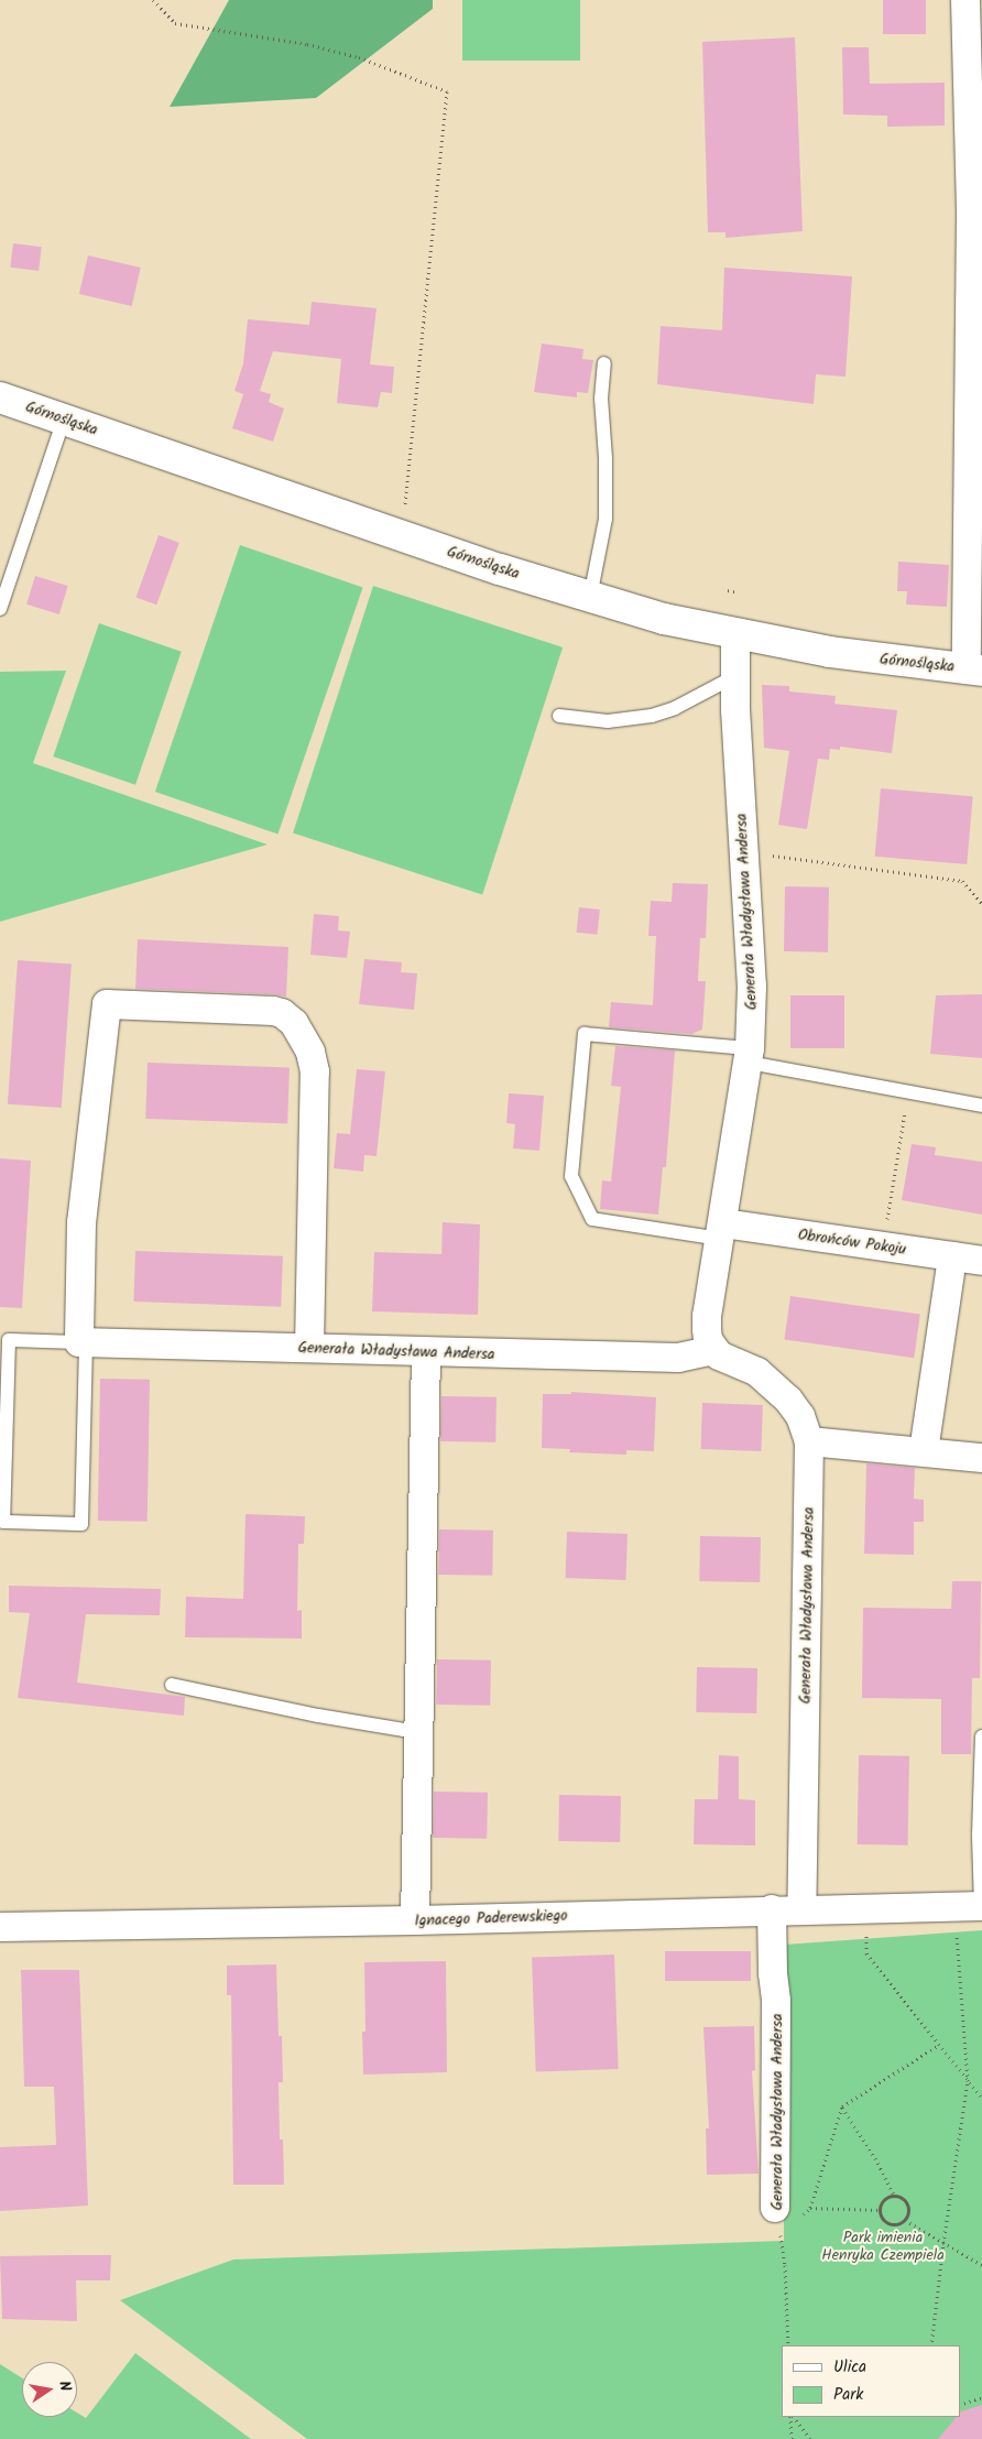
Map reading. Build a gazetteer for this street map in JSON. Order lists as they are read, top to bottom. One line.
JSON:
{"streets":{"street":["Górnośląska","Generała Władysława Andersa","Obrońców Pokoju","Ignacego Paderewskiego"]},"crossings":[["Górnośląska","Generała Władysława Andersa"],["Generała Władysława Andersa","Obrońców Pokoju"],["Generała Władysława Andersa","Ignacego Paderewskiego"]],"parks":["Park imienia Henryka Czempiela"],"legend":["Ulica","Park"],"north":"right"}
